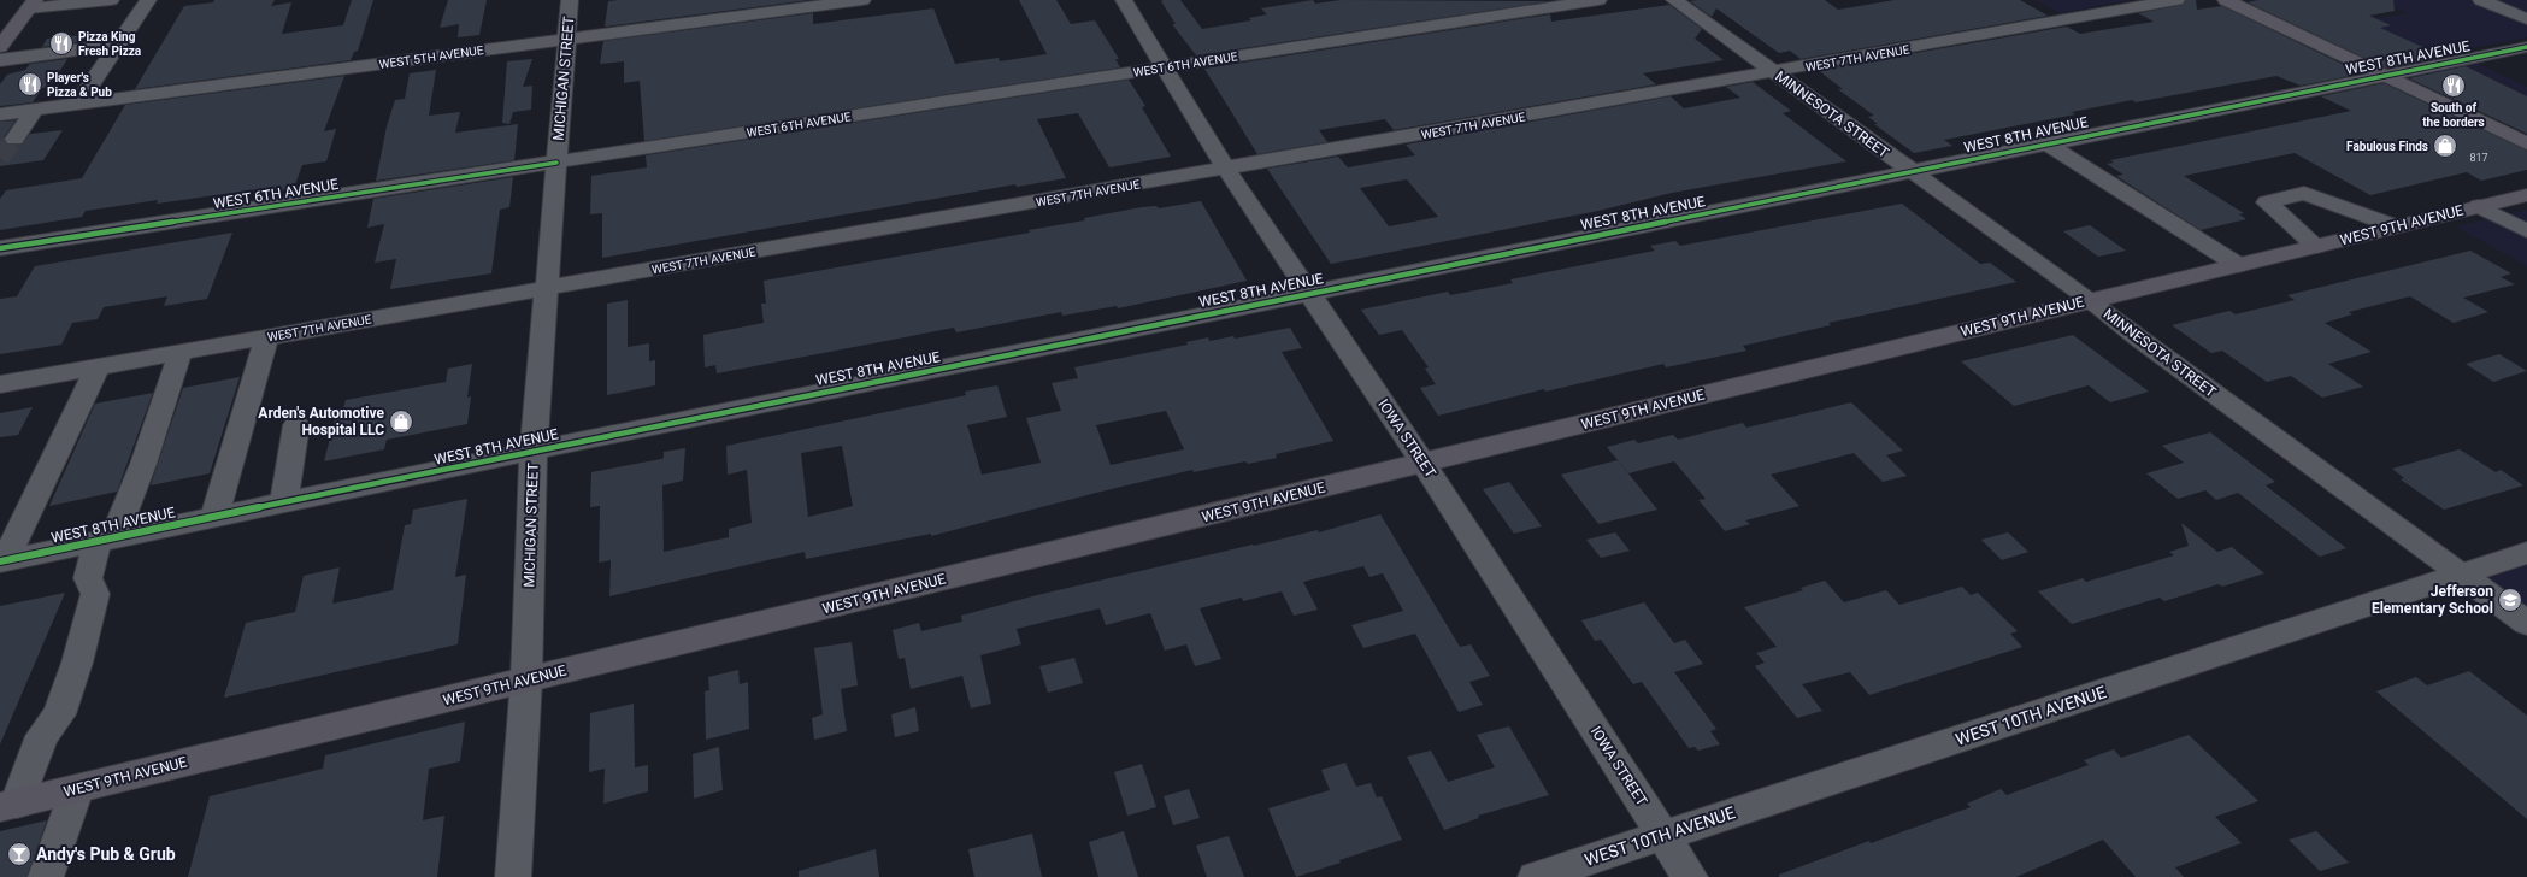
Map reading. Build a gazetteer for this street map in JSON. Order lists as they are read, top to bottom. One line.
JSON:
{"streets":{"main road":["WEST 9TH AVENUE"],"street":["WEST 5TH AVENUE","WEST 7TH AVENUE","WEST 8TH AVENUE","WEST 6TH AVENUE","MICHIGAN STREET","MINNESOTA STREET","IOWA STREET","WEST 10TH AVENUE"]},"crossings":[["WEST 5TH AVENUE","MICHIGAN STREET"],["WEST 7TH AVENUE","MICHIGAN STREET"],["WEST 7TH AVENUE","MINNESOTA STREET"],["WEST 7TH AVENUE","IOWA STREET"],["WEST 8TH AVENUE","MICHIGAN STREET"],["WEST 8TH AVENUE","MINNESOTA STREET"],["WEST 8TH AVENUE","IOWA STREET"],["WEST 6TH AVENUE","MICHIGAN STREET"],["WEST 6TH AVENUE","IOWA STREET"],["MICHIGAN STREET","WEST 9TH AVENUE"],["MINNESOTA STREET","WEST 9TH AVENUE"],["MINNESOTA STREET","WEST 10TH AVENUE"],["WEST 9TH AVENUE","IOWA STREET"],["IOWA STREET","WEST 10TH AVENUE"]],"places":{"restaurant":["Pizza King Fresh Pizza","Player's Pizza & Pub","South of the borders"],"shop":["Fabulous Finds","Arden's Automotive Hospital LLC"],"school or university":["Jefferson Elementary School"],"bar":["Andy's Pub & Grub"]},"house_numbers":["817"]}
